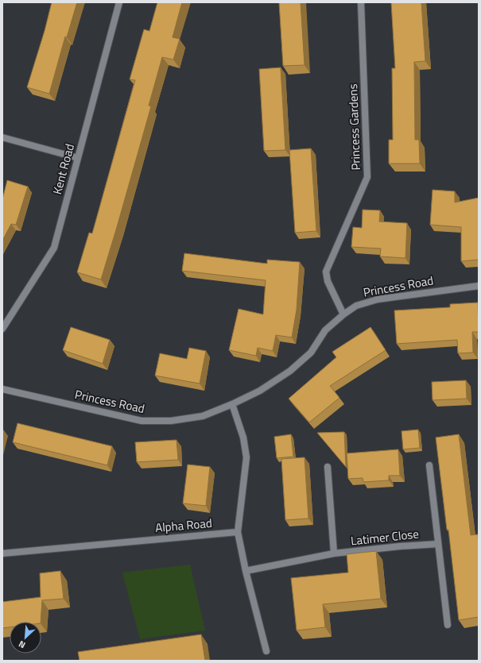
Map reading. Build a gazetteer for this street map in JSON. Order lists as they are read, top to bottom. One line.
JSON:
{"streets":{"street":["Princess Gardens","Kent Road","Princess Road","Alpha Road","Latimer Close"]},"crossings":[["Princess Gardens","Princess Road"]],"north":"bottom left"}
